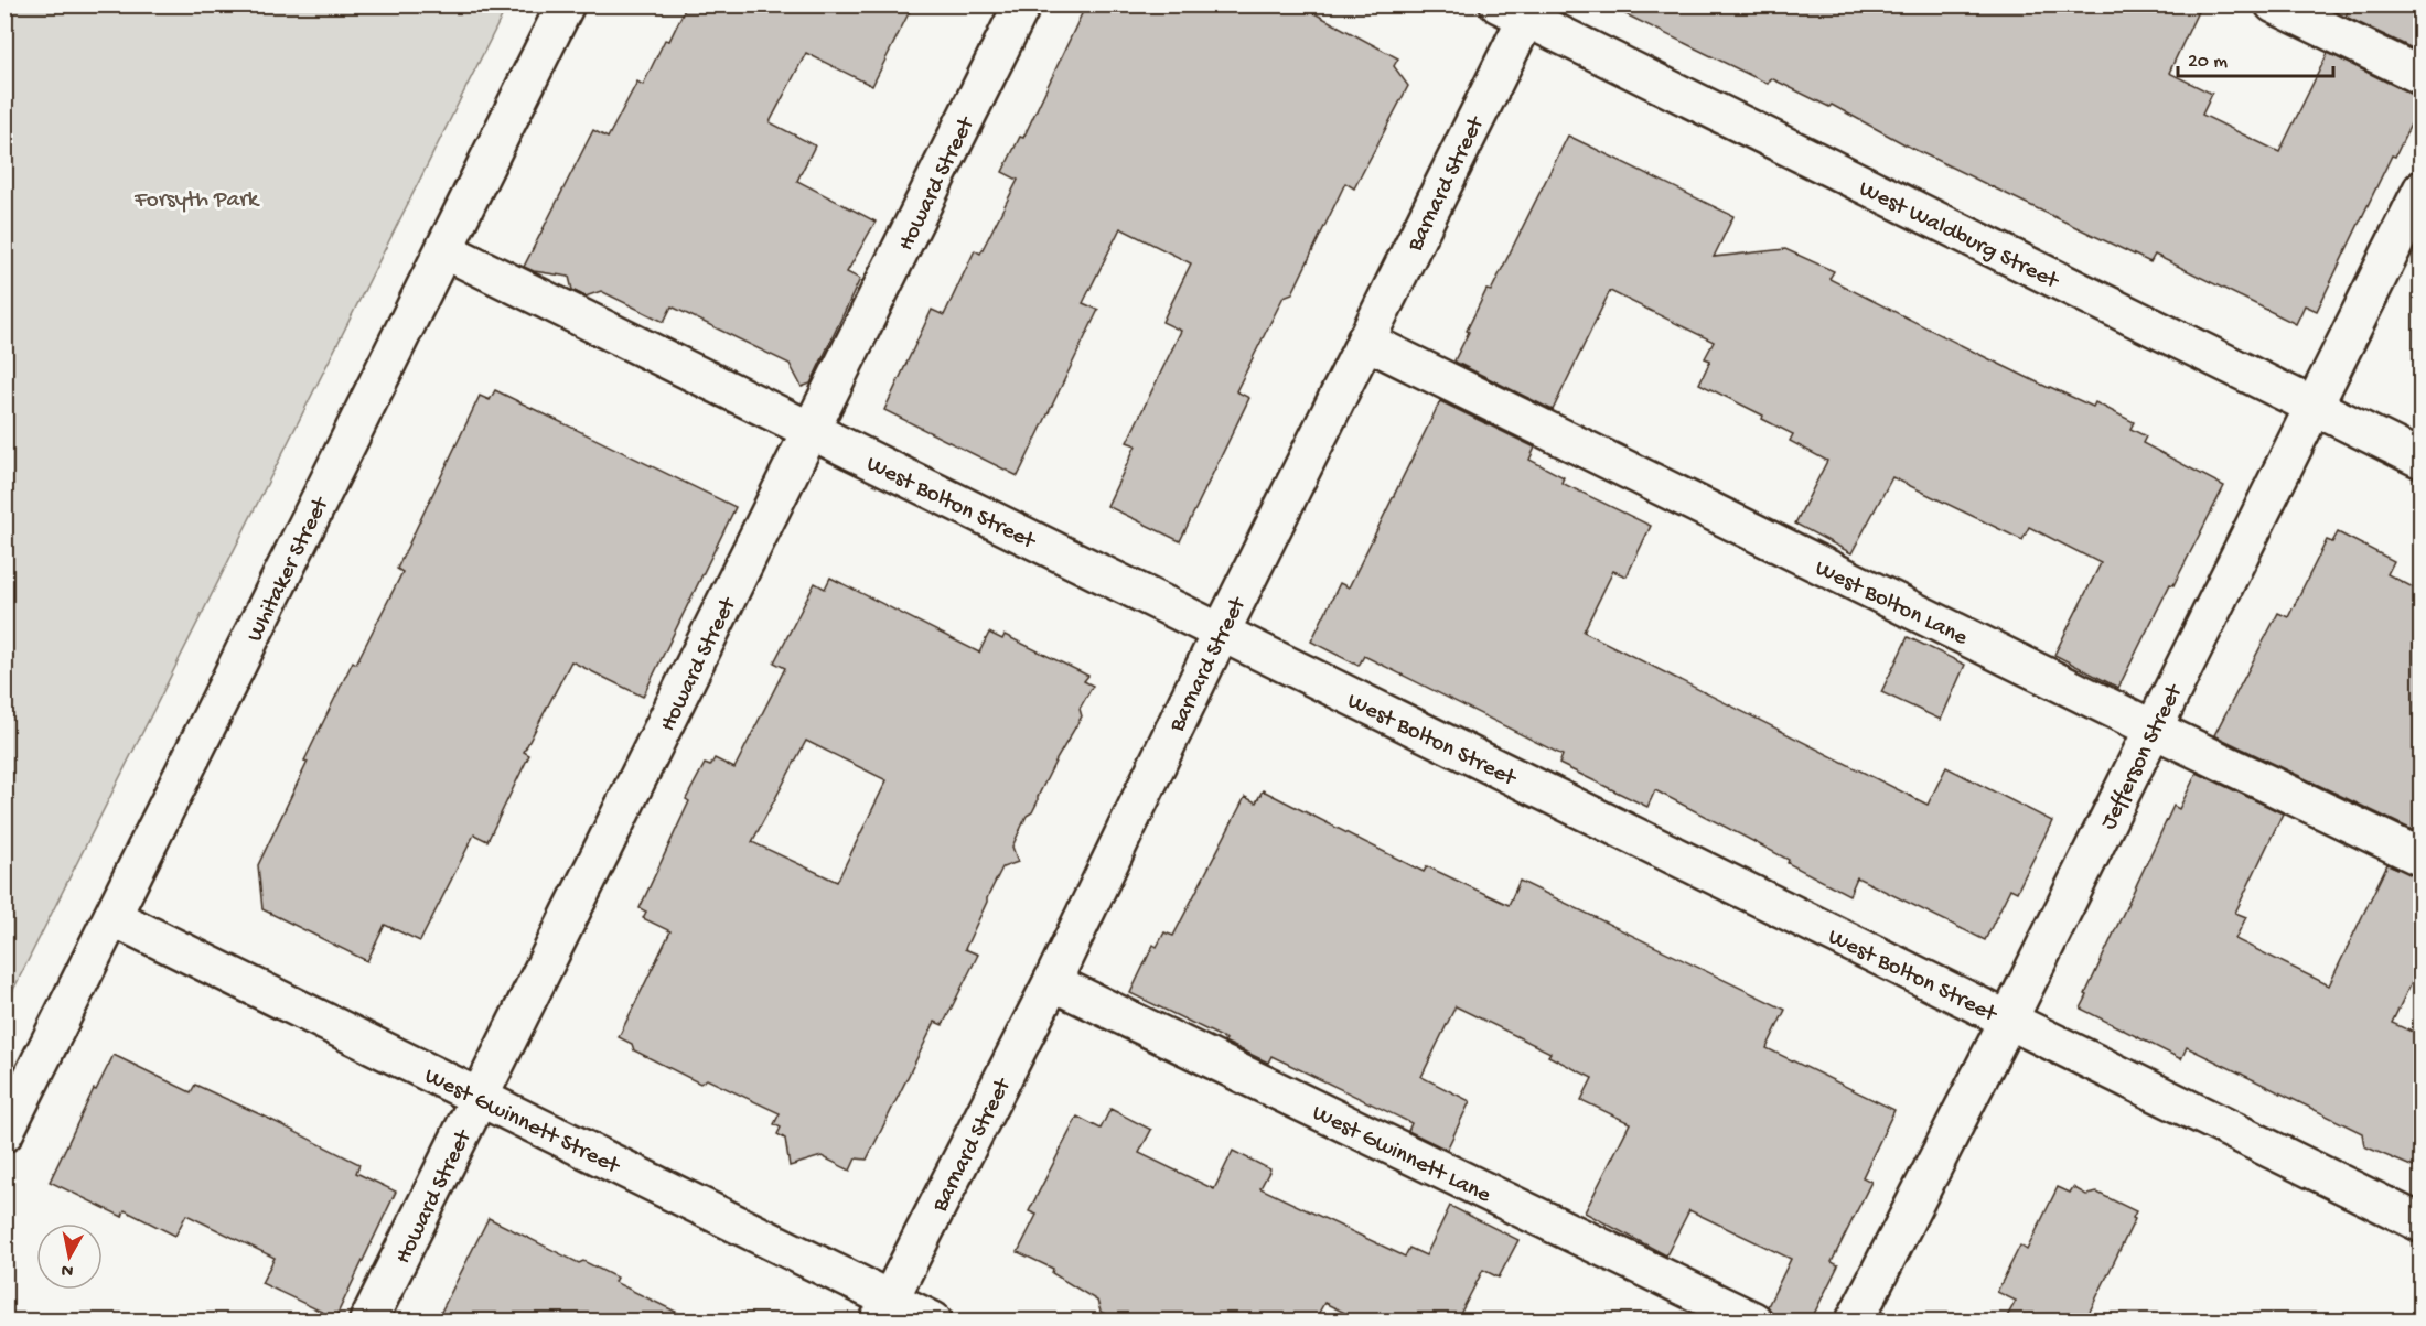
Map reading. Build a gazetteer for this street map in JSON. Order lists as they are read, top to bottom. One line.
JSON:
{"streets":{"street":["Howard Street","Barnard Street","West Waldburg Street","West Bolton Street","Whitaker Street","West Bolton Lane","Jefferson Street","West Gwinnett Street","West Gwinnett Lane"]},"crossings":[["Howard Street","West Bolton Street"],["Howard Street","West Gwinnett Street"],["Barnard Street","West Waldburg Street"],["Barnard Street","West Bolton Street"],["Barnard Street","West Bolton Lane"],["Barnard Street","West Gwinnett Street"],["Barnard Street","West Gwinnett Lane"],["West Waldburg Street","Jefferson Street"],["West Bolton Street","Whitaker Street"],["West Bolton Street","Jefferson Street"],["Whitaker Street","West Gwinnett Street"],["West Bolton Lane","Jefferson Street"]],"parks":["Forsyth Park"],"scale_bar":"20 m","north":"bottom"}
